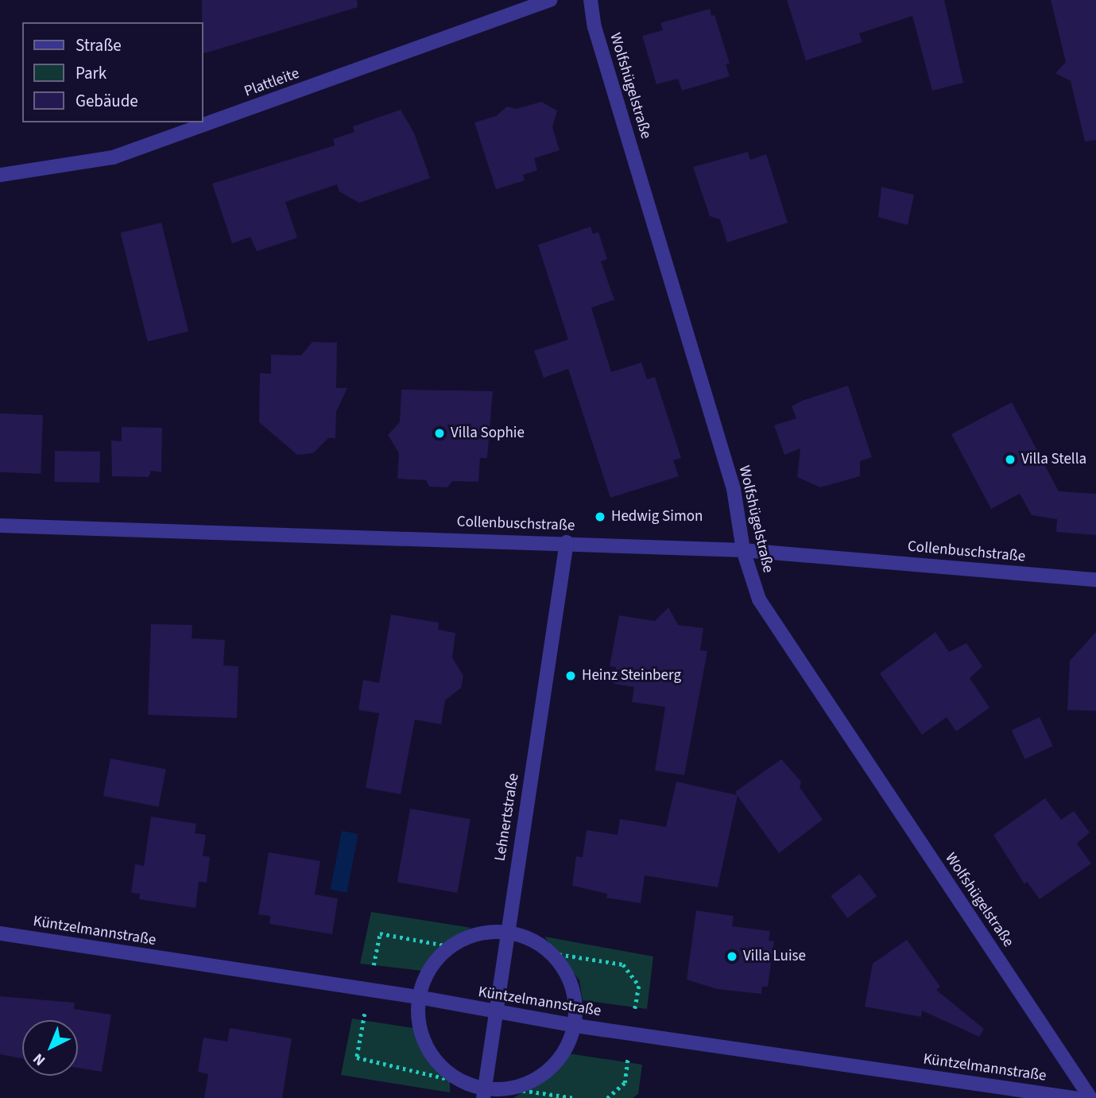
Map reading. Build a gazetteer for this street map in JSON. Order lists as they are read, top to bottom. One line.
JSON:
{"streets":{"street":["Plattleite","Wolfshügelstraße","Collenbuschstraße","Lehnertstraße","Küntzelmannstraße"]},"crossings":[["Wolfshügelstraße","Collenbuschstraße"],["Collenbuschstraße","Lehnertstraße"],["Lehnertstraße","Küntzelmannstraße"]],"places":["Villa Sophie","Villa Stella","Hedwig Simon","Heinz Steinberg","Villa Luise"],"legend":["Straße","Park","Gebäude"],"north":"bottom left"}
